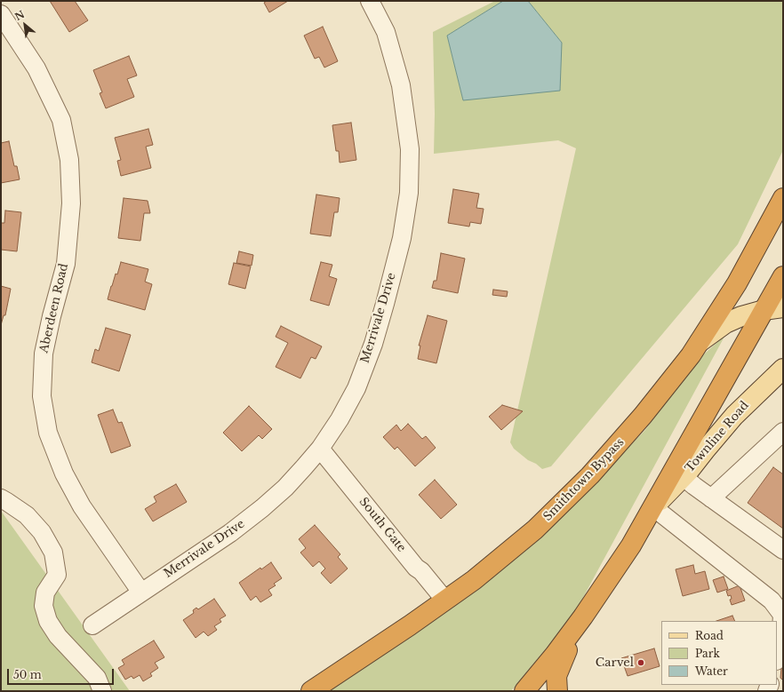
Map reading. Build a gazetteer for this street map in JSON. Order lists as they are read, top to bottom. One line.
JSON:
{"streets":{"highway":["Smithtown Bypass"],"main road":["Townline Road"],"street":["Aberdeen Road","Merrivale Drive","South Gate"]},"crossings":[["Aberdeen Road","Merrivale Drive"],["Merrivale Drive","South Gate"],["Smithtown Bypass","South Gate"]],"places":["Carvel"],"legend":["Road","Park","Water"],"scale_bar":"50 m","north":"top left"}
